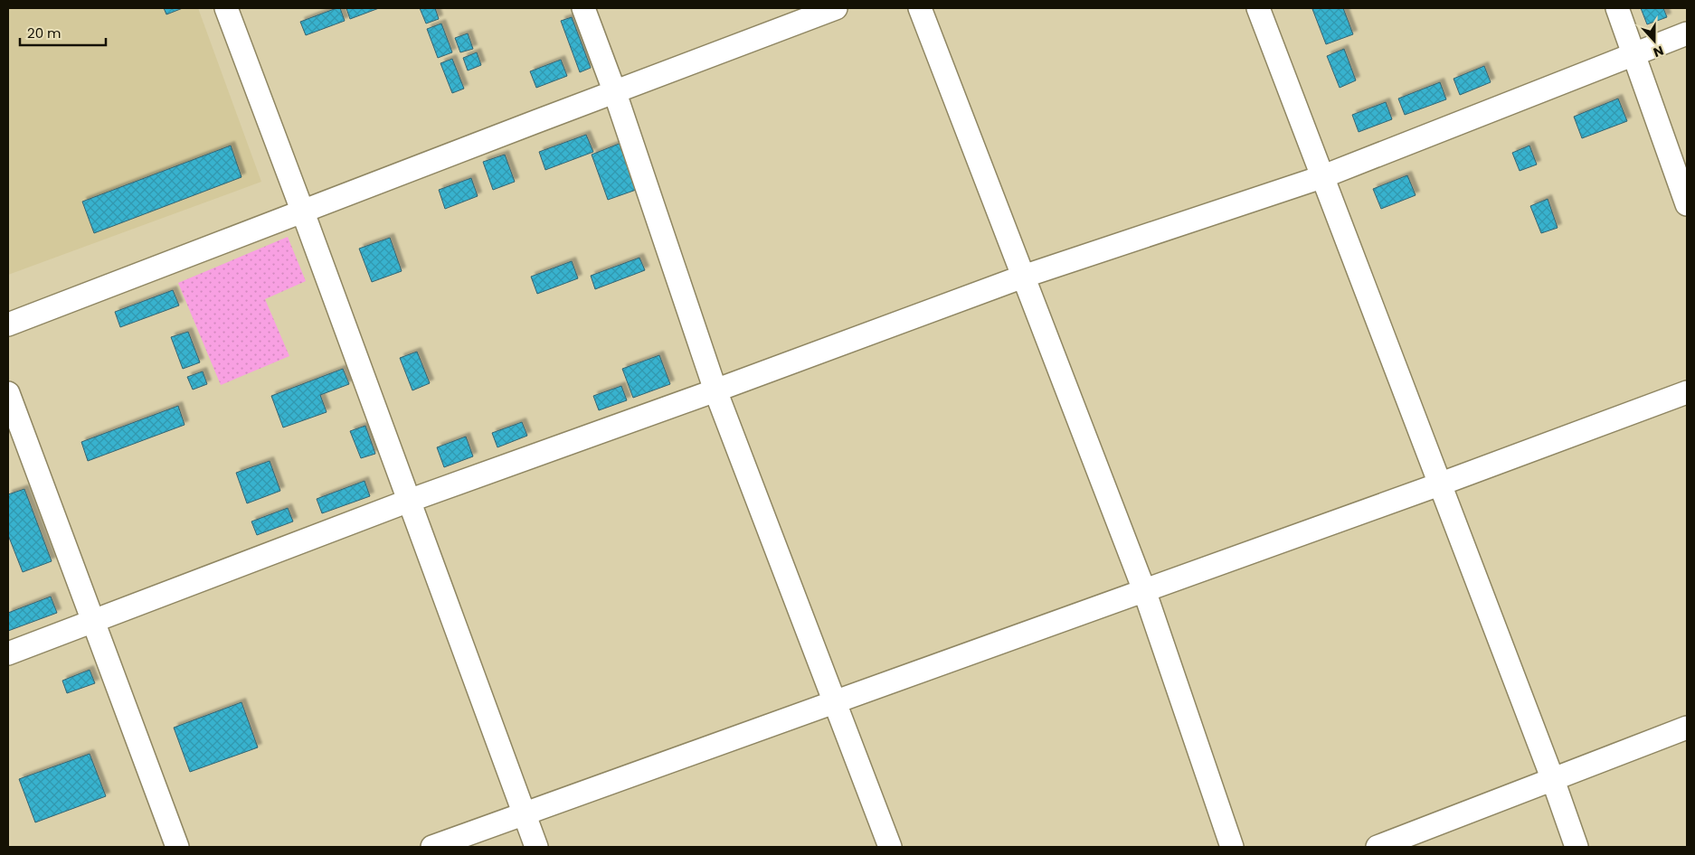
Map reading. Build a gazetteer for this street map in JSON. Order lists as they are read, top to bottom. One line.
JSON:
{"scale_bar":"20 m","north":"bottom"}
